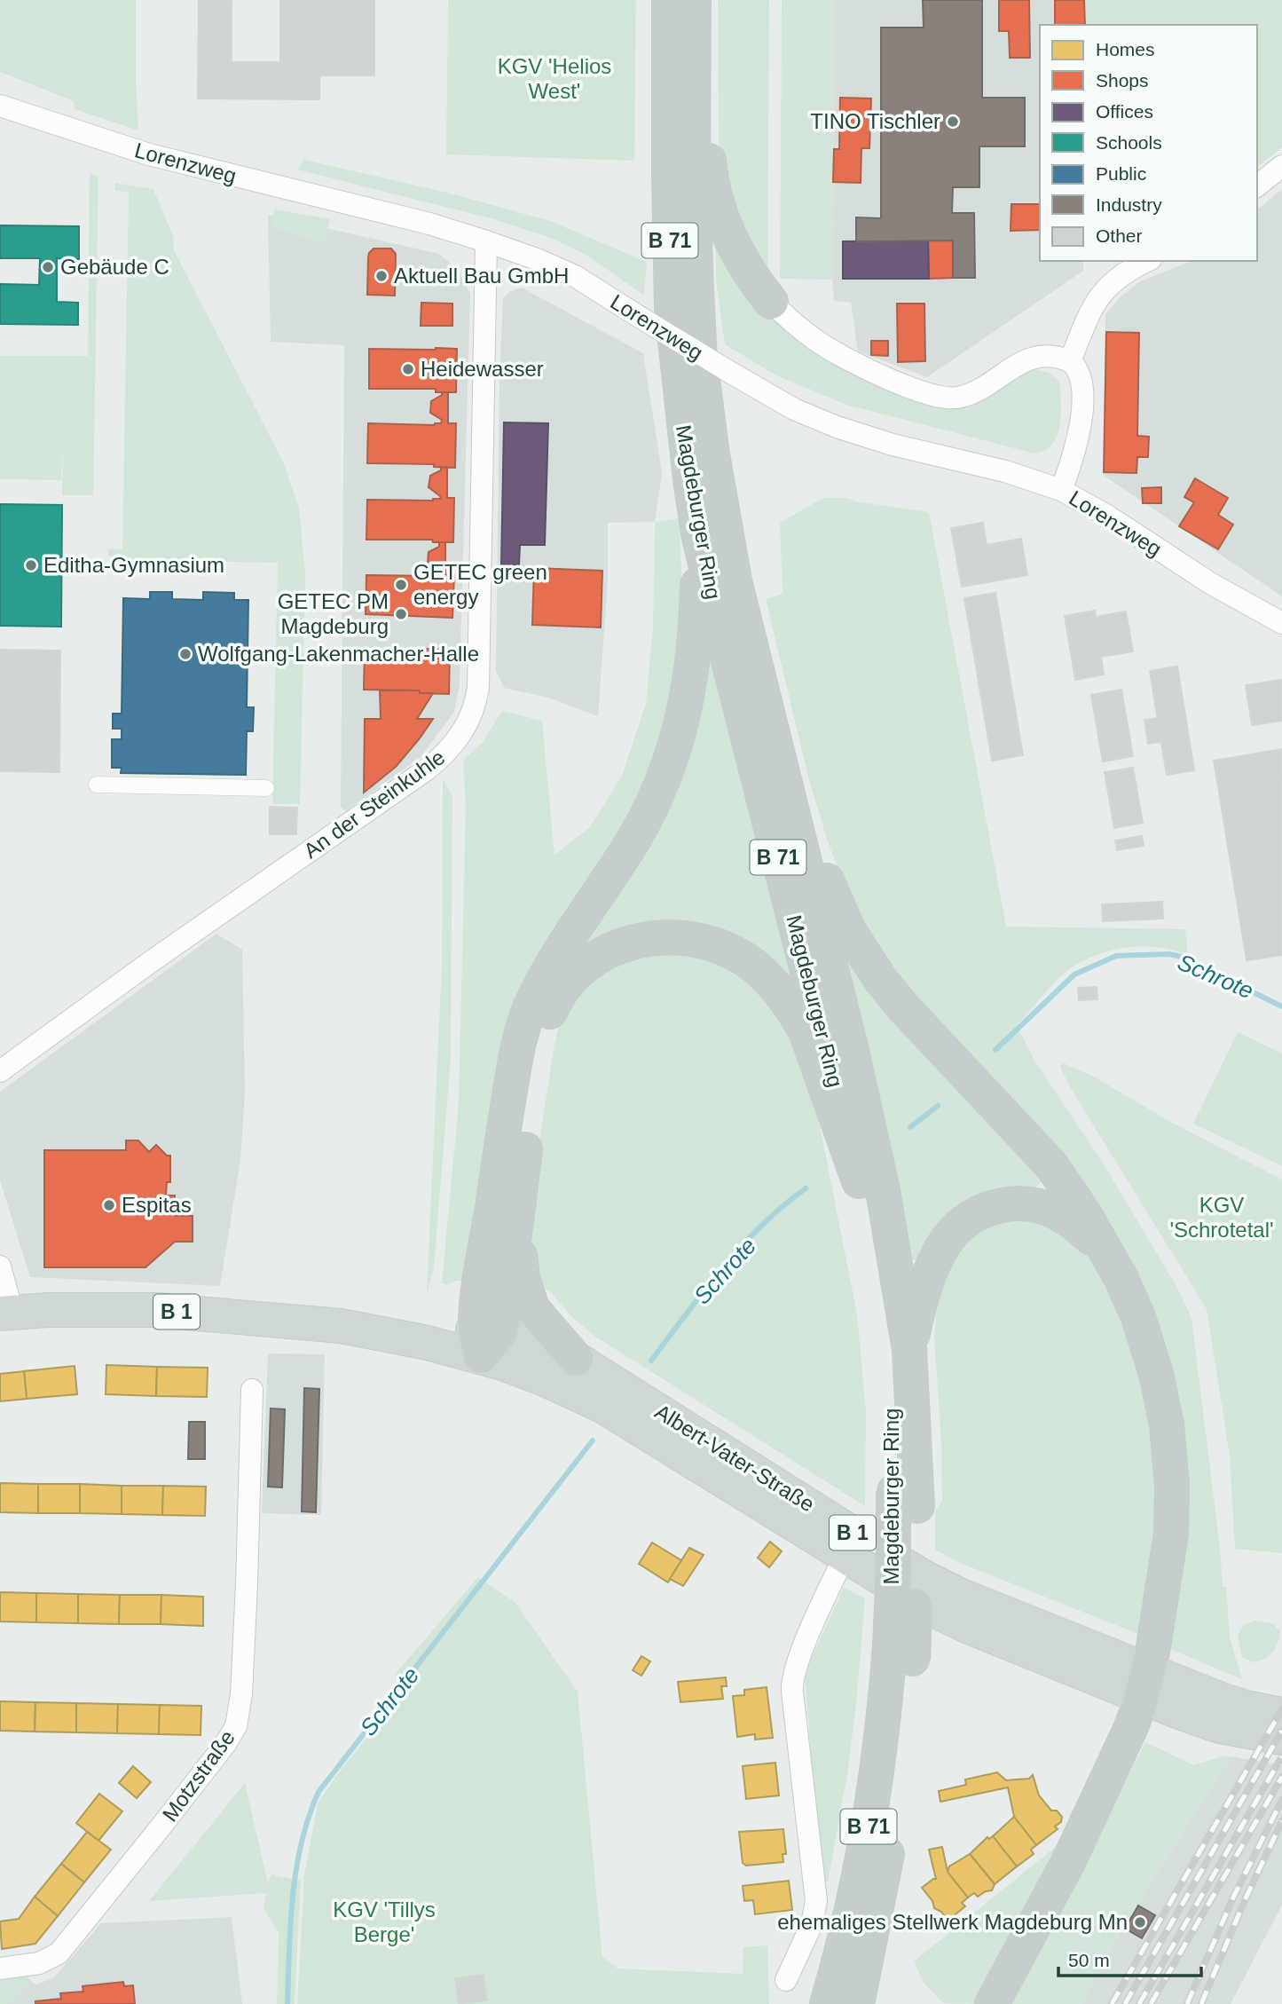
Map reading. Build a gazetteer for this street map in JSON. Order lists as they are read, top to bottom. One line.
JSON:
{"streets":{"highway":["B 71","Magdeburger Ring"],"main road":["B 1","Albert-Vater-Straße"],"street":["Lorenzweg","An der Steinkuhle","Motzstraße"]},"crossings":[["Lorenzweg","An der Steinkuhle"],["B 1","Albert-Vater-Straße"]],"water":["Schrote"],"parks":["KGV 'Helios West'","KGV 'Schrotetal'","KGV 'Tillys Berge'"],"places":["TINO Tischler","Gebäude C","Aktuell Bau GmbH","Heidewasser","Editha-Gymnasium","GETEC green energy","GETEC PM Magdeburg","Wolfgang-Lakenmacher-Halle","Espitas","ehemaliges Stellwerk Magdeburg Mn"],"legend":["Homes","Shops","Offices","Schools","Public","Industry","Other"],"scale_bar":"50 m"}
